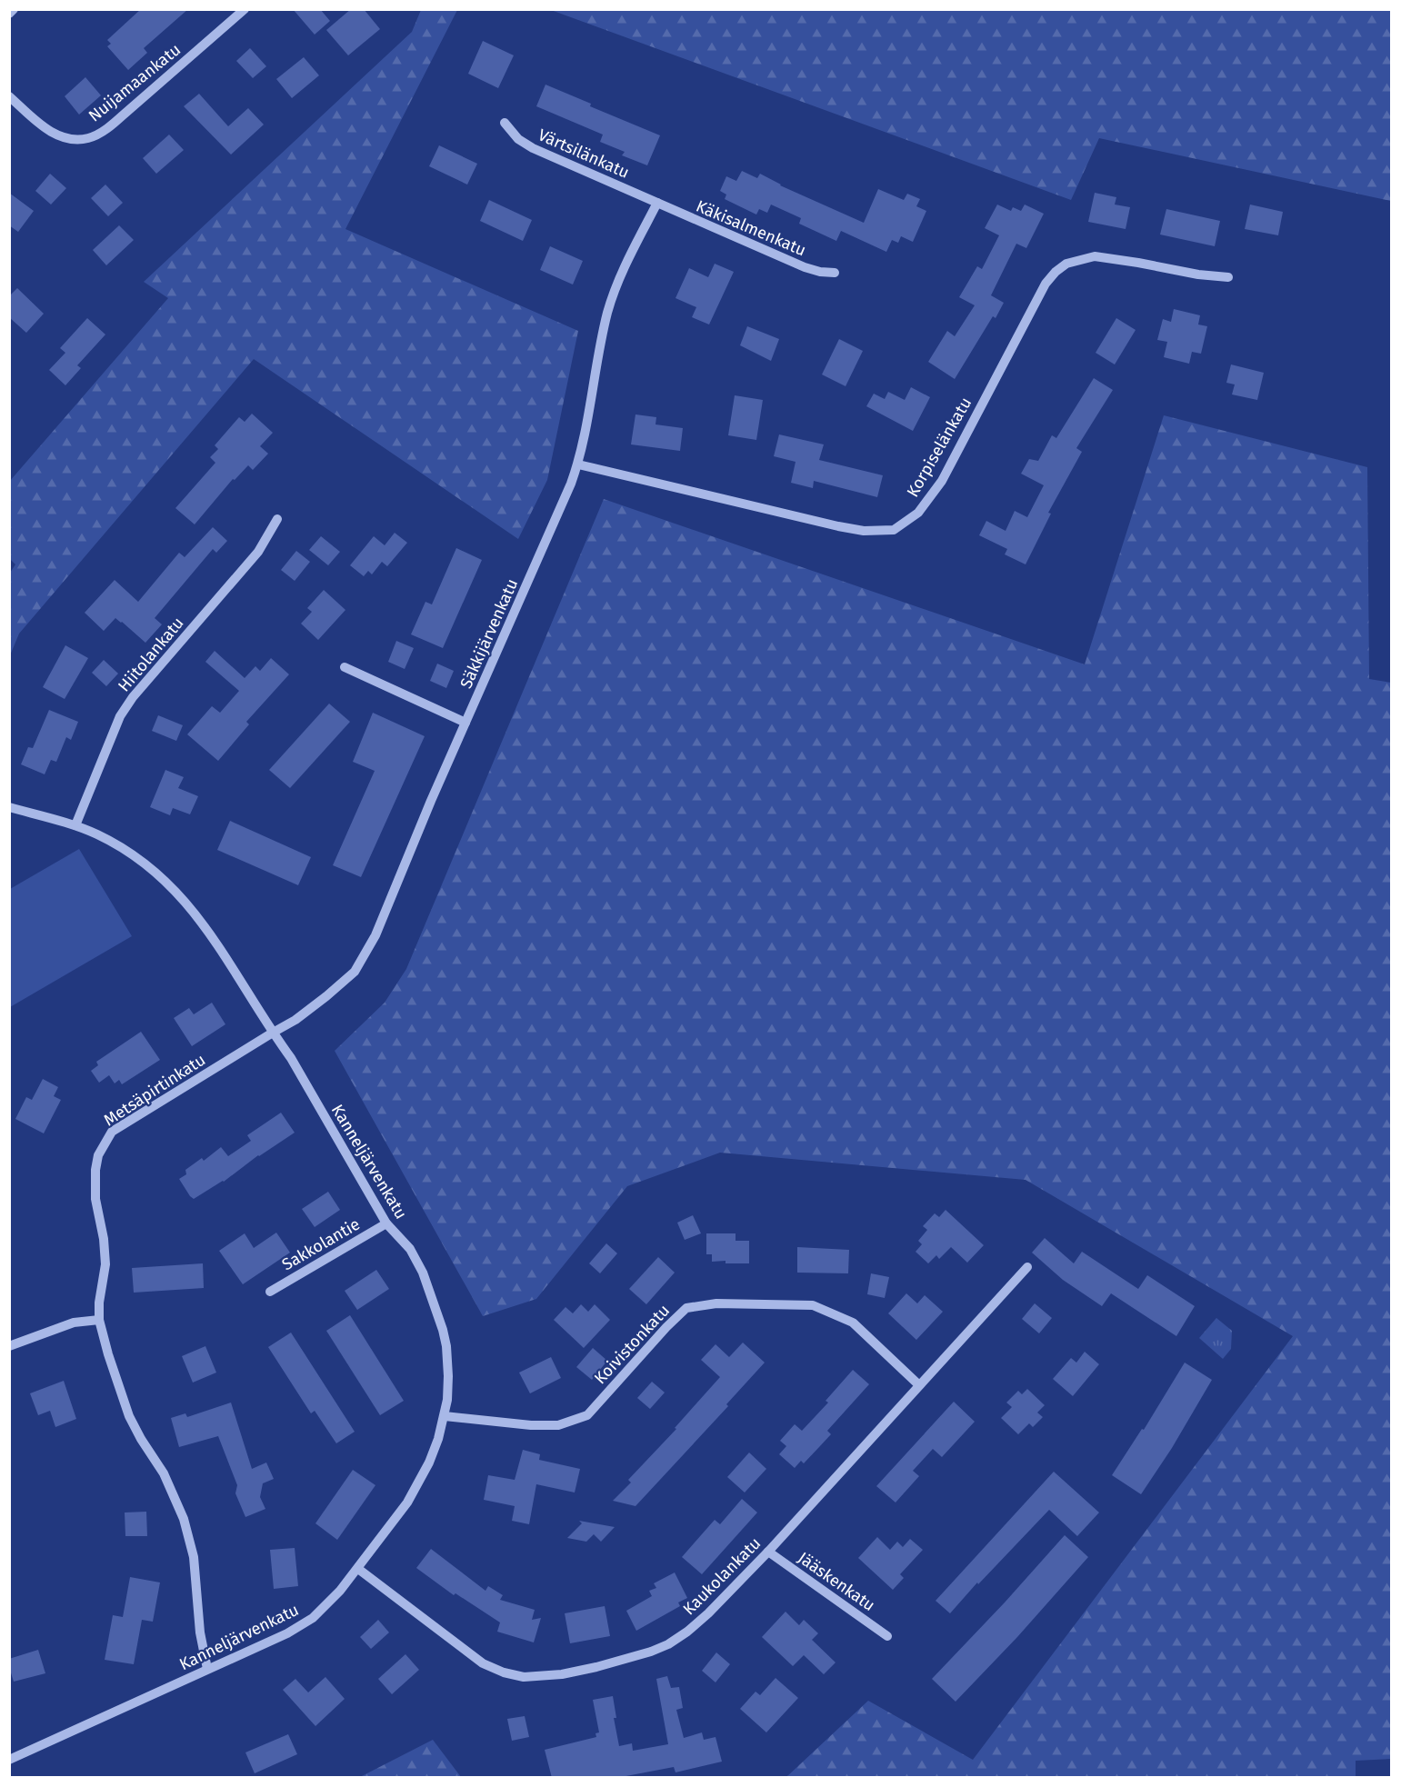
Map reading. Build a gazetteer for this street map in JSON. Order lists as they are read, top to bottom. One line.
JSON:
{"streets":{"street":["Nuijamaankatu","Värtsilänkatu","Käkisalmenkatu","Korpiselänkatu","Säkkijärvenkatu","Hiitolankatu","Metsäpirtinkatu","Kanneljärvenkatu","Sakkolantie","Koivistonkatu","Kaukolankatu","Jääskenkatu"]},"crossings":[["Värtsilänkatu","Käkisalmenkatu"],["Värtsilänkatu","Säkkijärvenkatu"],["Käkisalmenkatu","Säkkijärvenkatu"],["Korpiselänkatu","Säkkijärvenkatu"],["Säkkijärvenkatu","Metsäpirtinkatu"],["Säkkijärvenkatu","Kanneljärvenkatu"],["Hiitolankatu","Kanneljärvenkatu"],["Metsäpirtinkatu","Kanneljärvenkatu"],["Kanneljärvenkatu","Sakkolantie"],["Kanneljärvenkatu","Koivistonkatu"],["Kanneljärvenkatu","Kaukolankatu"],["Koivistonkatu","Kaukolankatu"],["Kaukolankatu","Jääskenkatu"]]}
